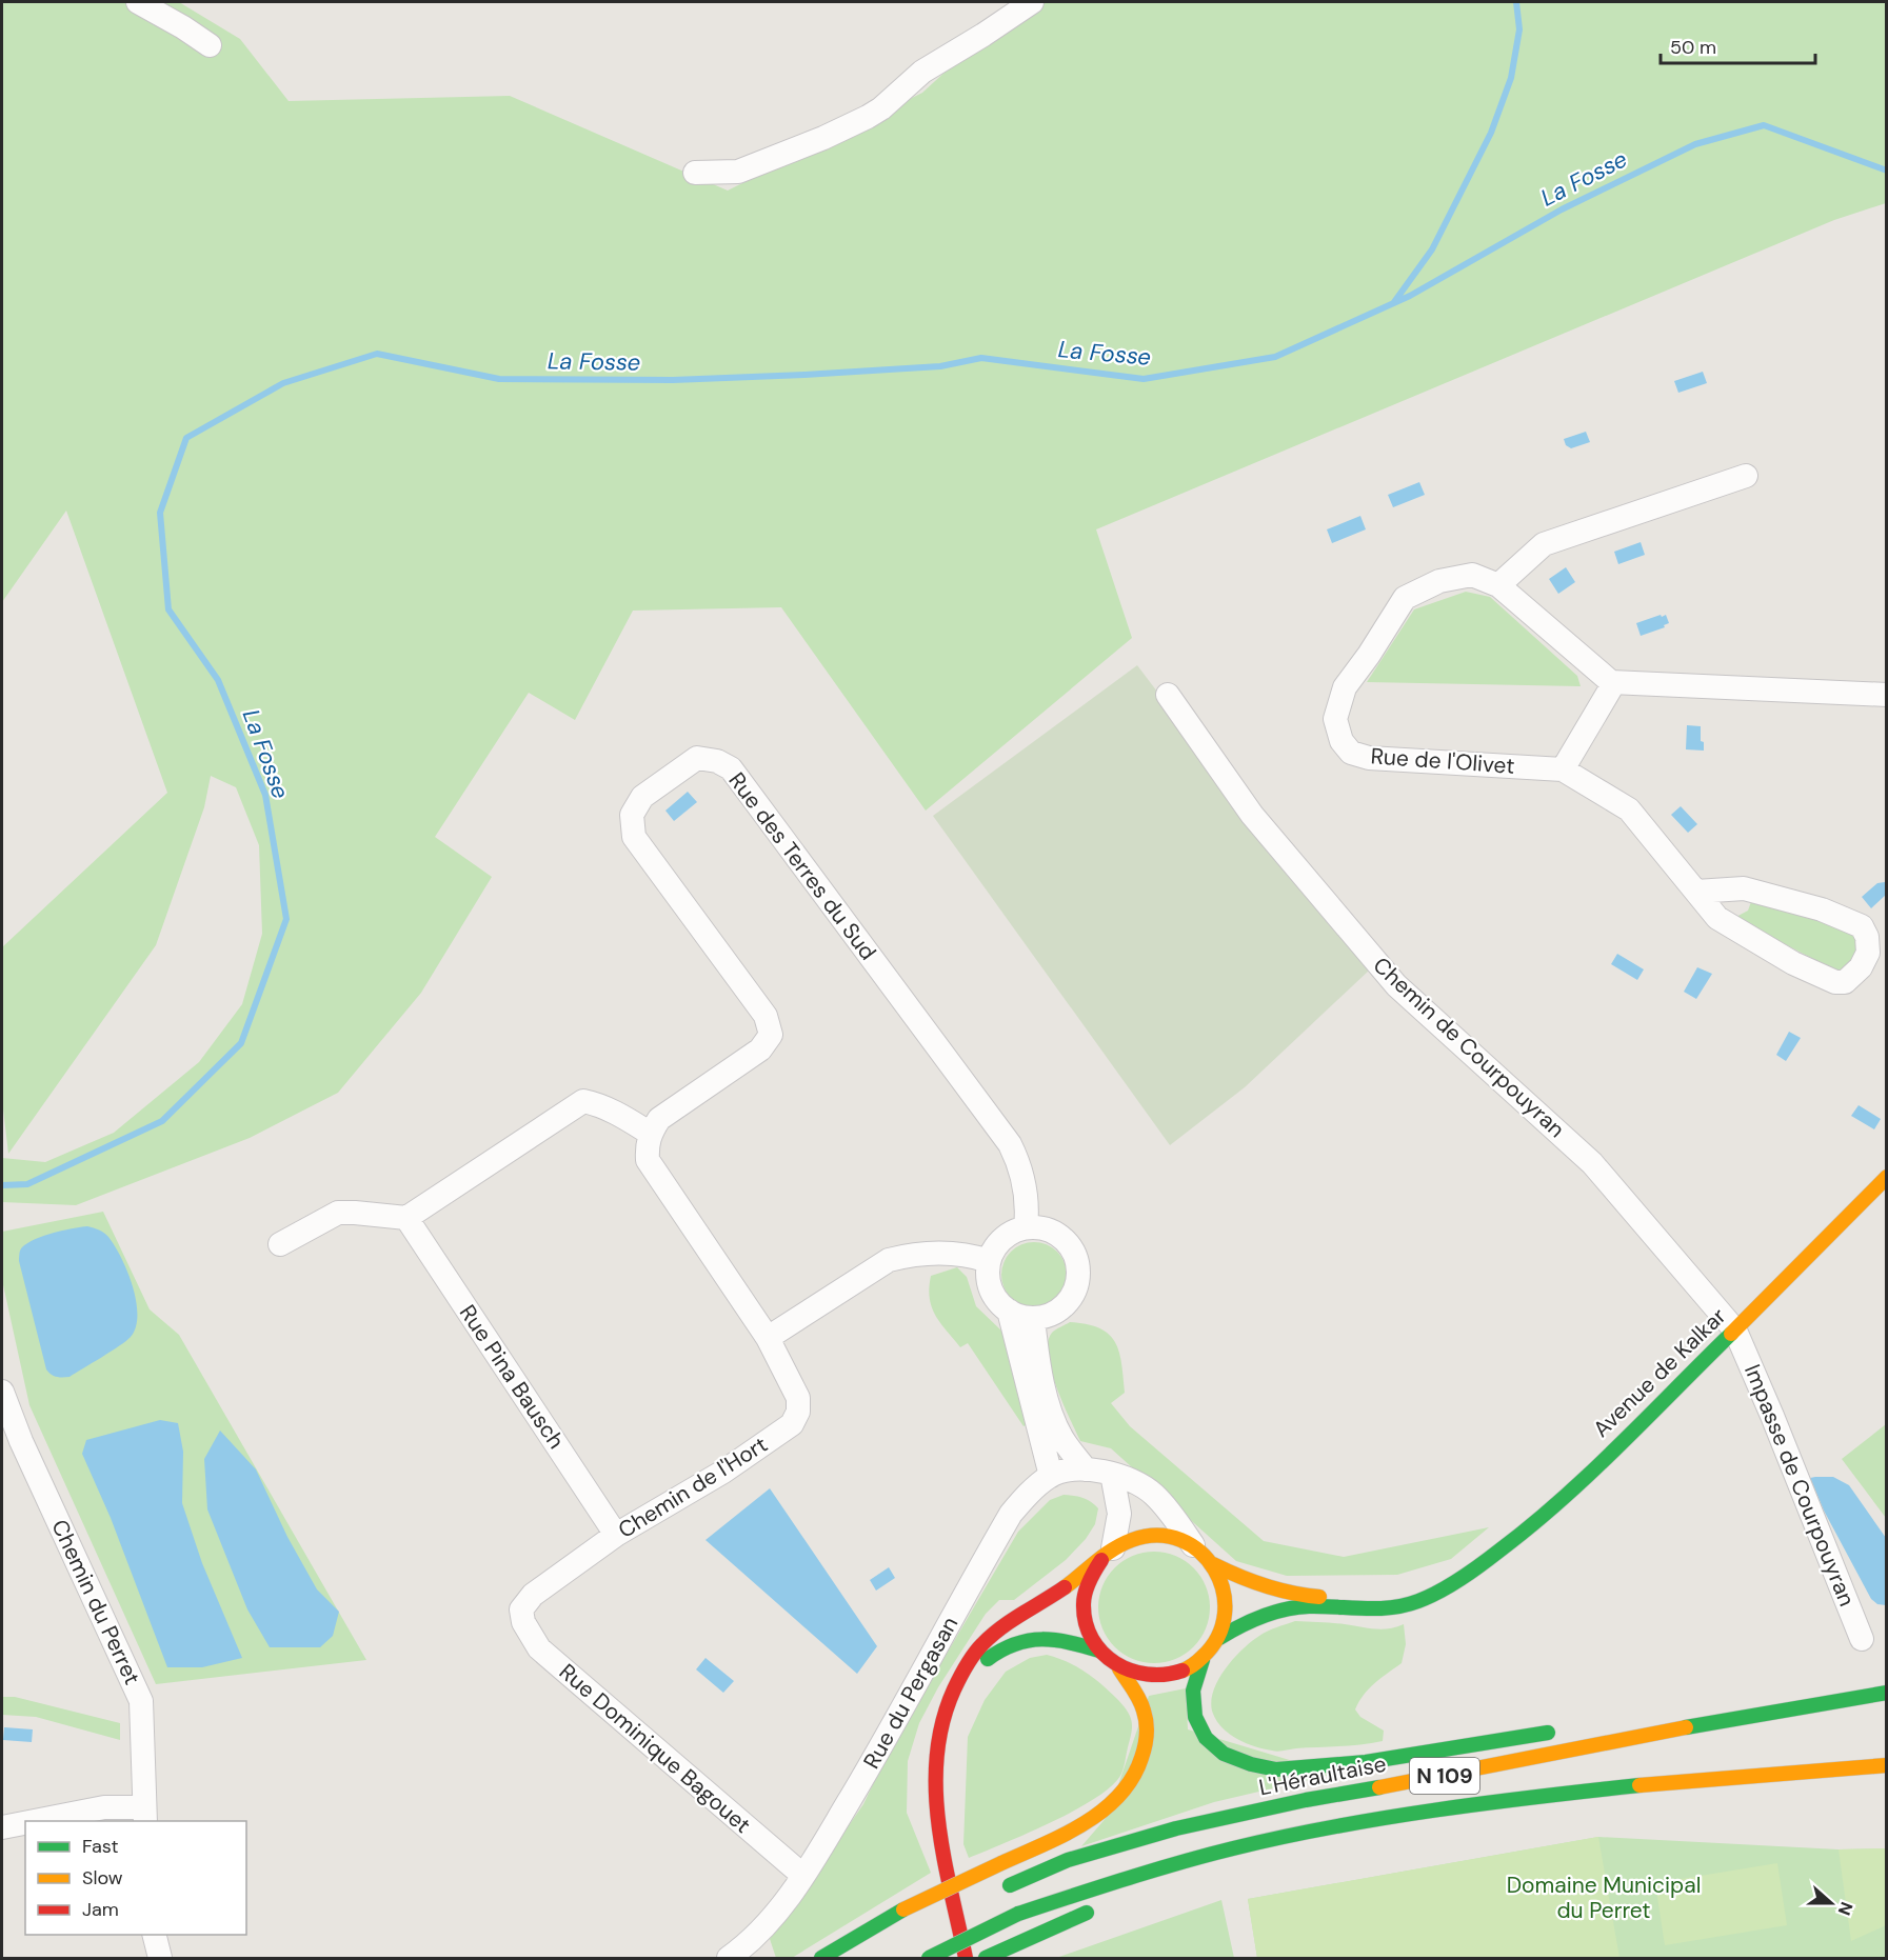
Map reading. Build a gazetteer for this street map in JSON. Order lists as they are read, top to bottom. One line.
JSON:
{"streets":{"main road":["Avenue de Kalkar","L'Héraultaise","N 109"],"street":["Rue de l'Olivet","Rue des Terres du Sud","Chemin de Courpouyran","Rue Pina Bausch","Impasse de Courpouyran","Chemin de l'Hort","Chemin du Perret","Rue du Pergasan","Rue Dominique Bagouet"]},"crossings":[["Chemin de Courpouyran","Avenue de Kalkar"],["Chemin de Courpouyran","Impasse de Courpouyran"],["Avenue de Kalkar","Impasse de Courpouyran"],["Avenue de Kalkar","Rue du Pergasan"],["Rue Pina Bausch","Chemin de l'Hort"],["Chemin de l'Hort","Rue Dominique Bagouet"],["Rue du Pergasan","Rue Dominique Bagouet"]],"water":["La Fosse"],"parks":["Domaine Municipal du Perret"],"legend":["Fast","Slow","Jam"],"scale_bar":"50 m","north":"right"}
